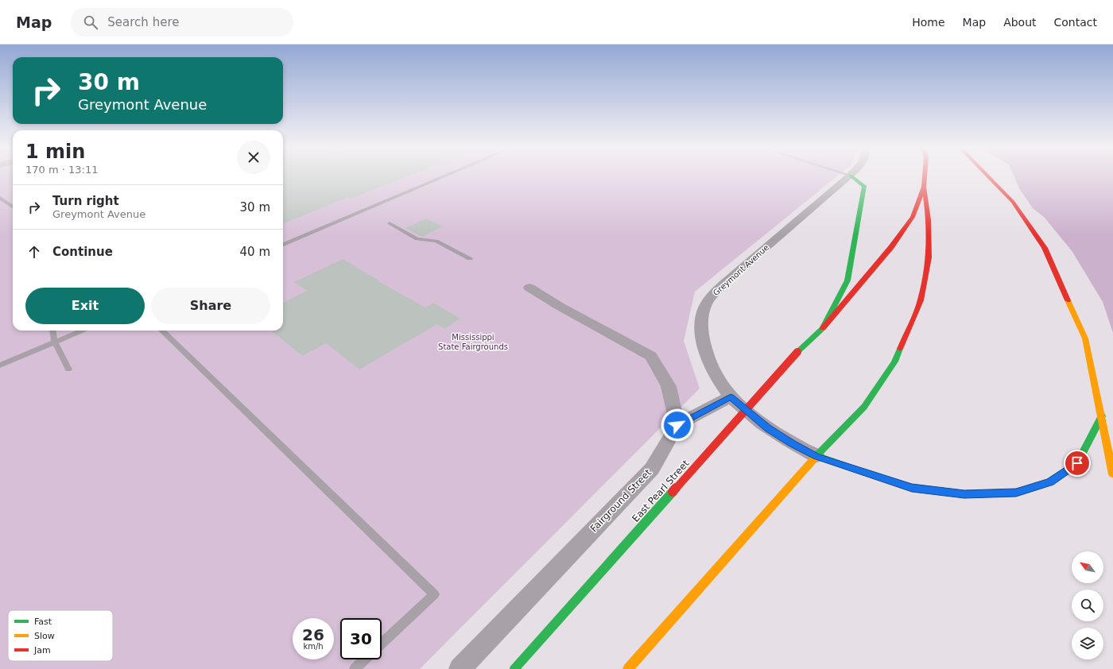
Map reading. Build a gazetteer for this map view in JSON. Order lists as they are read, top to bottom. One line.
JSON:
{"streets":{"main road":["East Pearl Street"],"street":["Greymont Avenue","Fairground Street"]},"parks":["Mississippi State Fairgrounds"],"legend":["Fast","Slow","Jam"],"north":"top left","page":{"header":"Map","search":"Search here","nav":["Home","Map","About","Contact"],"turn":["30 m","Greymont Avenue"],"heading":["1 min","170 m · 13:11"],"list":[{"name":"Turn right","note":"Greymont Avenue","value":"30 m"},{"name":"Continue","value":"40 m"}],"buttons":["Exit","Share"],"speed":"26 km/h","limit":"30"}}
